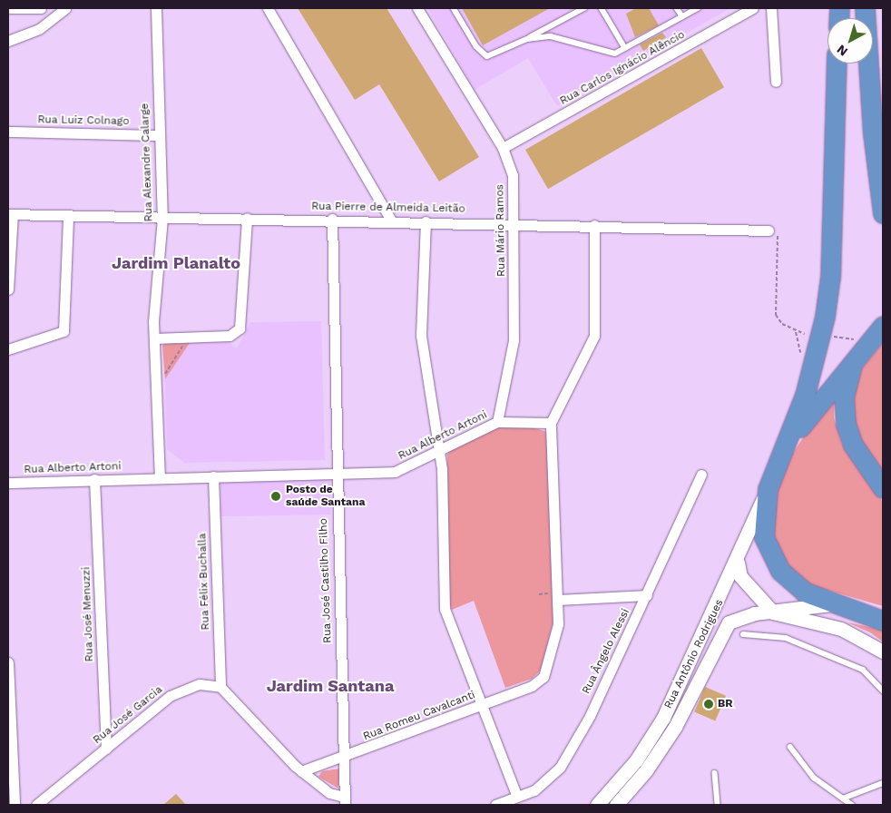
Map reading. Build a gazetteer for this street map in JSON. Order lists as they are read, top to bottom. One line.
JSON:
{"streets":{"street":["Rua Carlos Ignácio Alêncio","Rua Luiz Colnago","Rua Alexandre Calarge","Rua Pierre de Almeida Leitão","Rua Mário Ramos","Rua Alberto Artoni","Rua José Castilho Filho","Rua Félix Buchalla","Rua José Menuzzi","Rua Ângelo Alessi","Rua Antônio Rodrigues","Rua José Garcia","Rua Romeu Cavalcanti"]},"crossings":[["Rua Carlos Ignácio Alêncio","Rua Mário Ramos"],["Rua Luiz Colnago","Rua Alexandre Calarge"],["Rua Alexandre Calarge","Rua Pierre de Almeida Leitão"],["Rua Alexandre Calarge","Rua Alberto Artoni"],["Rua Pierre de Almeida Leitão","Rua Mário Ramos"],["Rua Pierre de Almeida Leitão","Rua José Castilho Filho"],["Rua Mário Ramos","Rua Alberto Artoni"],["Rua Alberto Artoni","Rua José Castilho Filho"],["Rua Alberto Artoni","Rua Félix Buchalla"],["Rua Alberto Artoni","Rua José Menuzzi"],["Rua José Castilho Filho","Rua Romeu Cavalcanti"],["Rua Félix Buchalla","Rua José Garcia"],["Rua José Menuzzi","Rua José Garcia"]],"districts":["Jardim Planalto","Jardim Santana"],"places":["Posto de saúde Santana","BR"],"north":"bottom left"}
